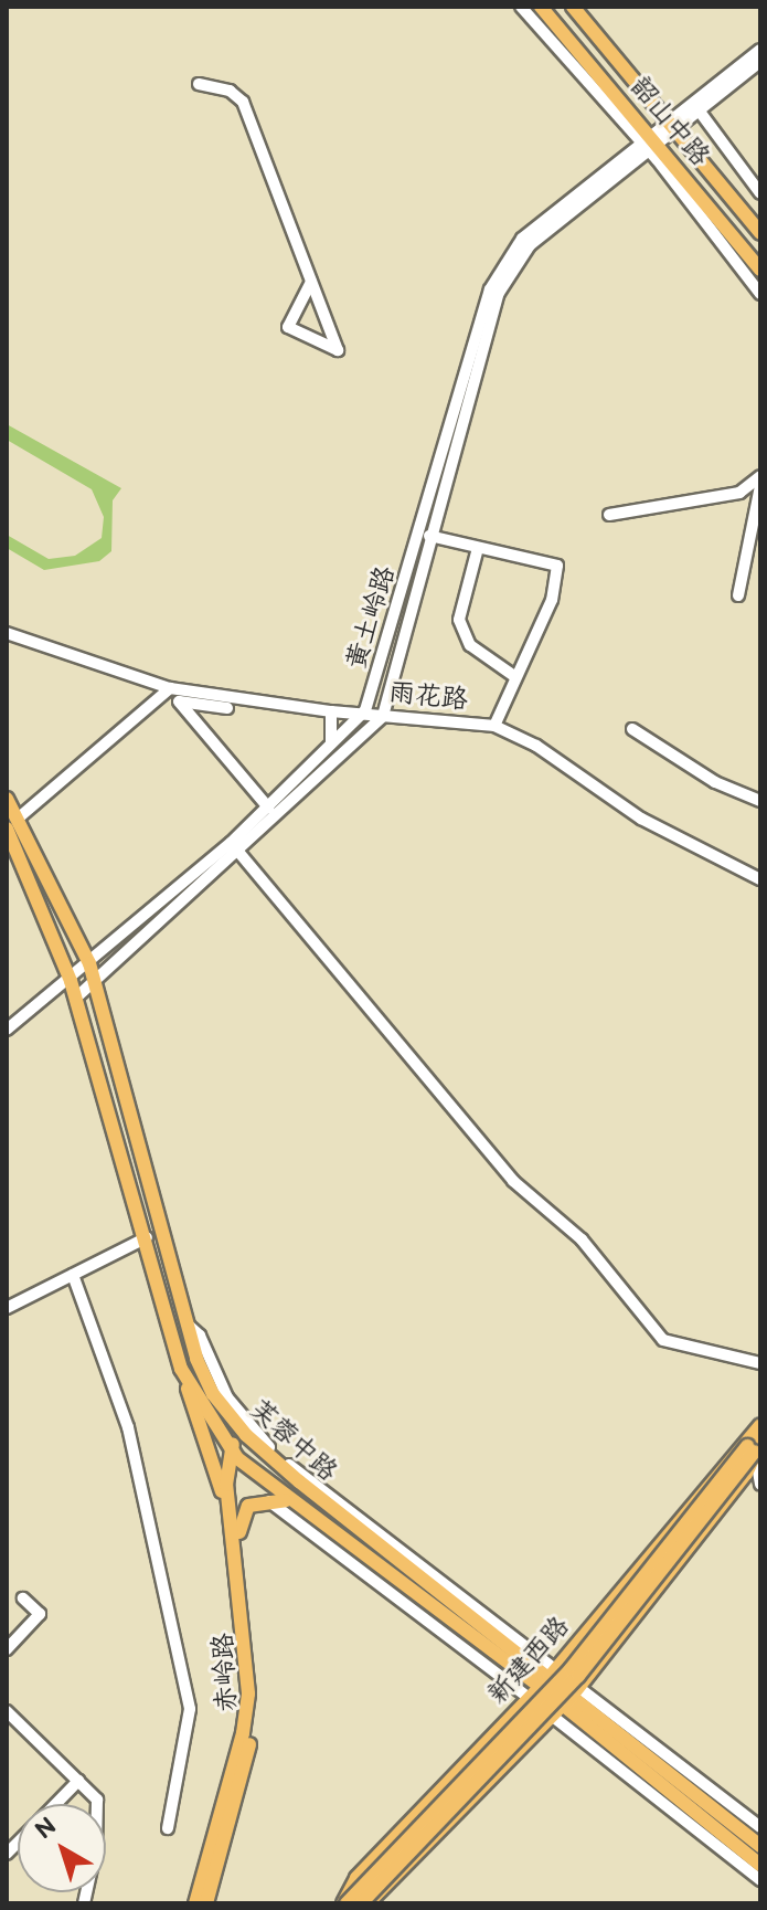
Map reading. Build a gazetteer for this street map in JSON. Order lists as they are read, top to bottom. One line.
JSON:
{"streets":{"main road":["韶山中路","芙蓉中路","新建西路","赤岭路"],"street":["黄土岭路","雨花路"]},"crossings":[["韶山中路","黄土岭路"],["黄土岭路","雨花路"],["黄土岭路","芙蓉中路"],["芙蓉中路","新建西路"],["芙蓉中路","赤岭路"]],"north":"top left"}
